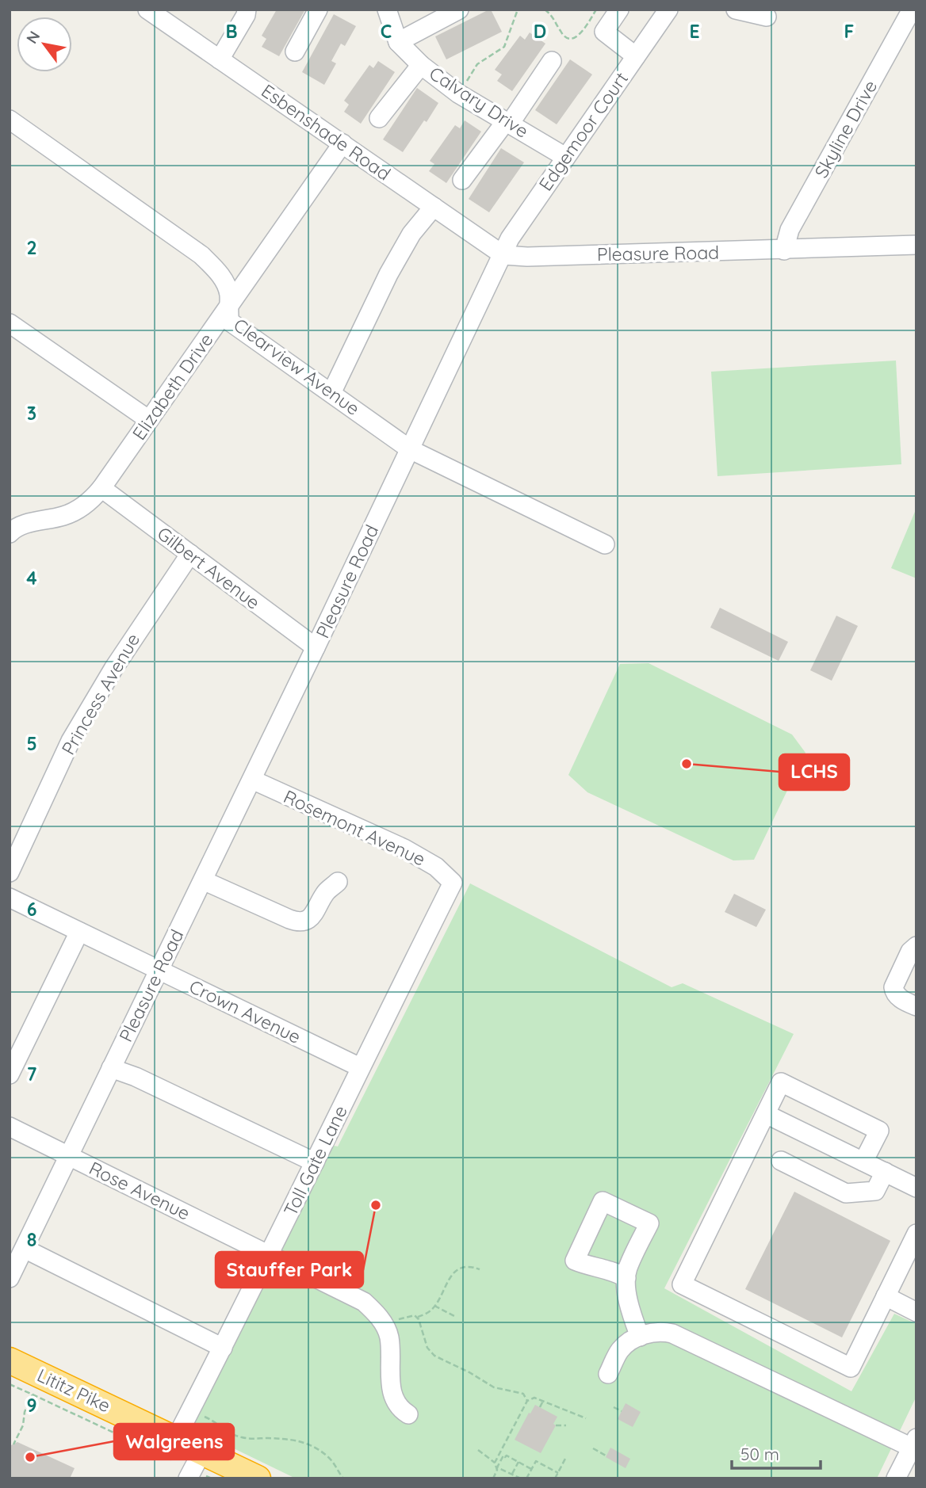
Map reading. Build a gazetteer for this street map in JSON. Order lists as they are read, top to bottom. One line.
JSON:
{"streets":{"highway":["Lititz Pike"],"street":["Calvary Drive","Skyline Drive","Edgemoor Court","Esbenshade Road","Pleasure Road","Clearview Avenue","Elizabeth Drive","Gilbert Avenue","Princess Avenue","Rosemont Avenue","Crown Avenue","Toll Gate Lane","Rose Avenue"]},"crossings":[["Calvary Drive","Edgemoor Court"],["Skyline Drive","Pleasure Road"],["Edgemoor Court","Esbenshade Road"],["Edgemoor Court","Pleasure Road"],["Esbenshade Road","Pleasure Road"],["Esbenshade Road","Elizabeth Drive"],["Pleasure Road","Clearview Avenue"],["Pleasure Road","Gilbert Avenue"],["Pleasure Road","Rosemont Avenue"],["Pleasure Road","Crown Avenue"],["Pleasure Road","Rose Avenue"],["Clearview Avenue","Elizabeth Drive"],["Elizabeth Drive","Gilbert Avenue"],["Gilbert Avenue","Princess Avenue"],["Rosemont Avenue","Toll Gate Lane"],["Crown Avenue","Toll Gate Lane"],["Toll Gate Lane","Rose Avenue"],["Toll Gate Lane","Lititz Pike"]],"places":["LCHS","Stauffer Park","Walgreens"],"scale_bar":"50 m","north":"top left","grid":{"columns":["B","C","D","E","F"],"rows":["2","3","4","5","6","7","8","9"]}}
